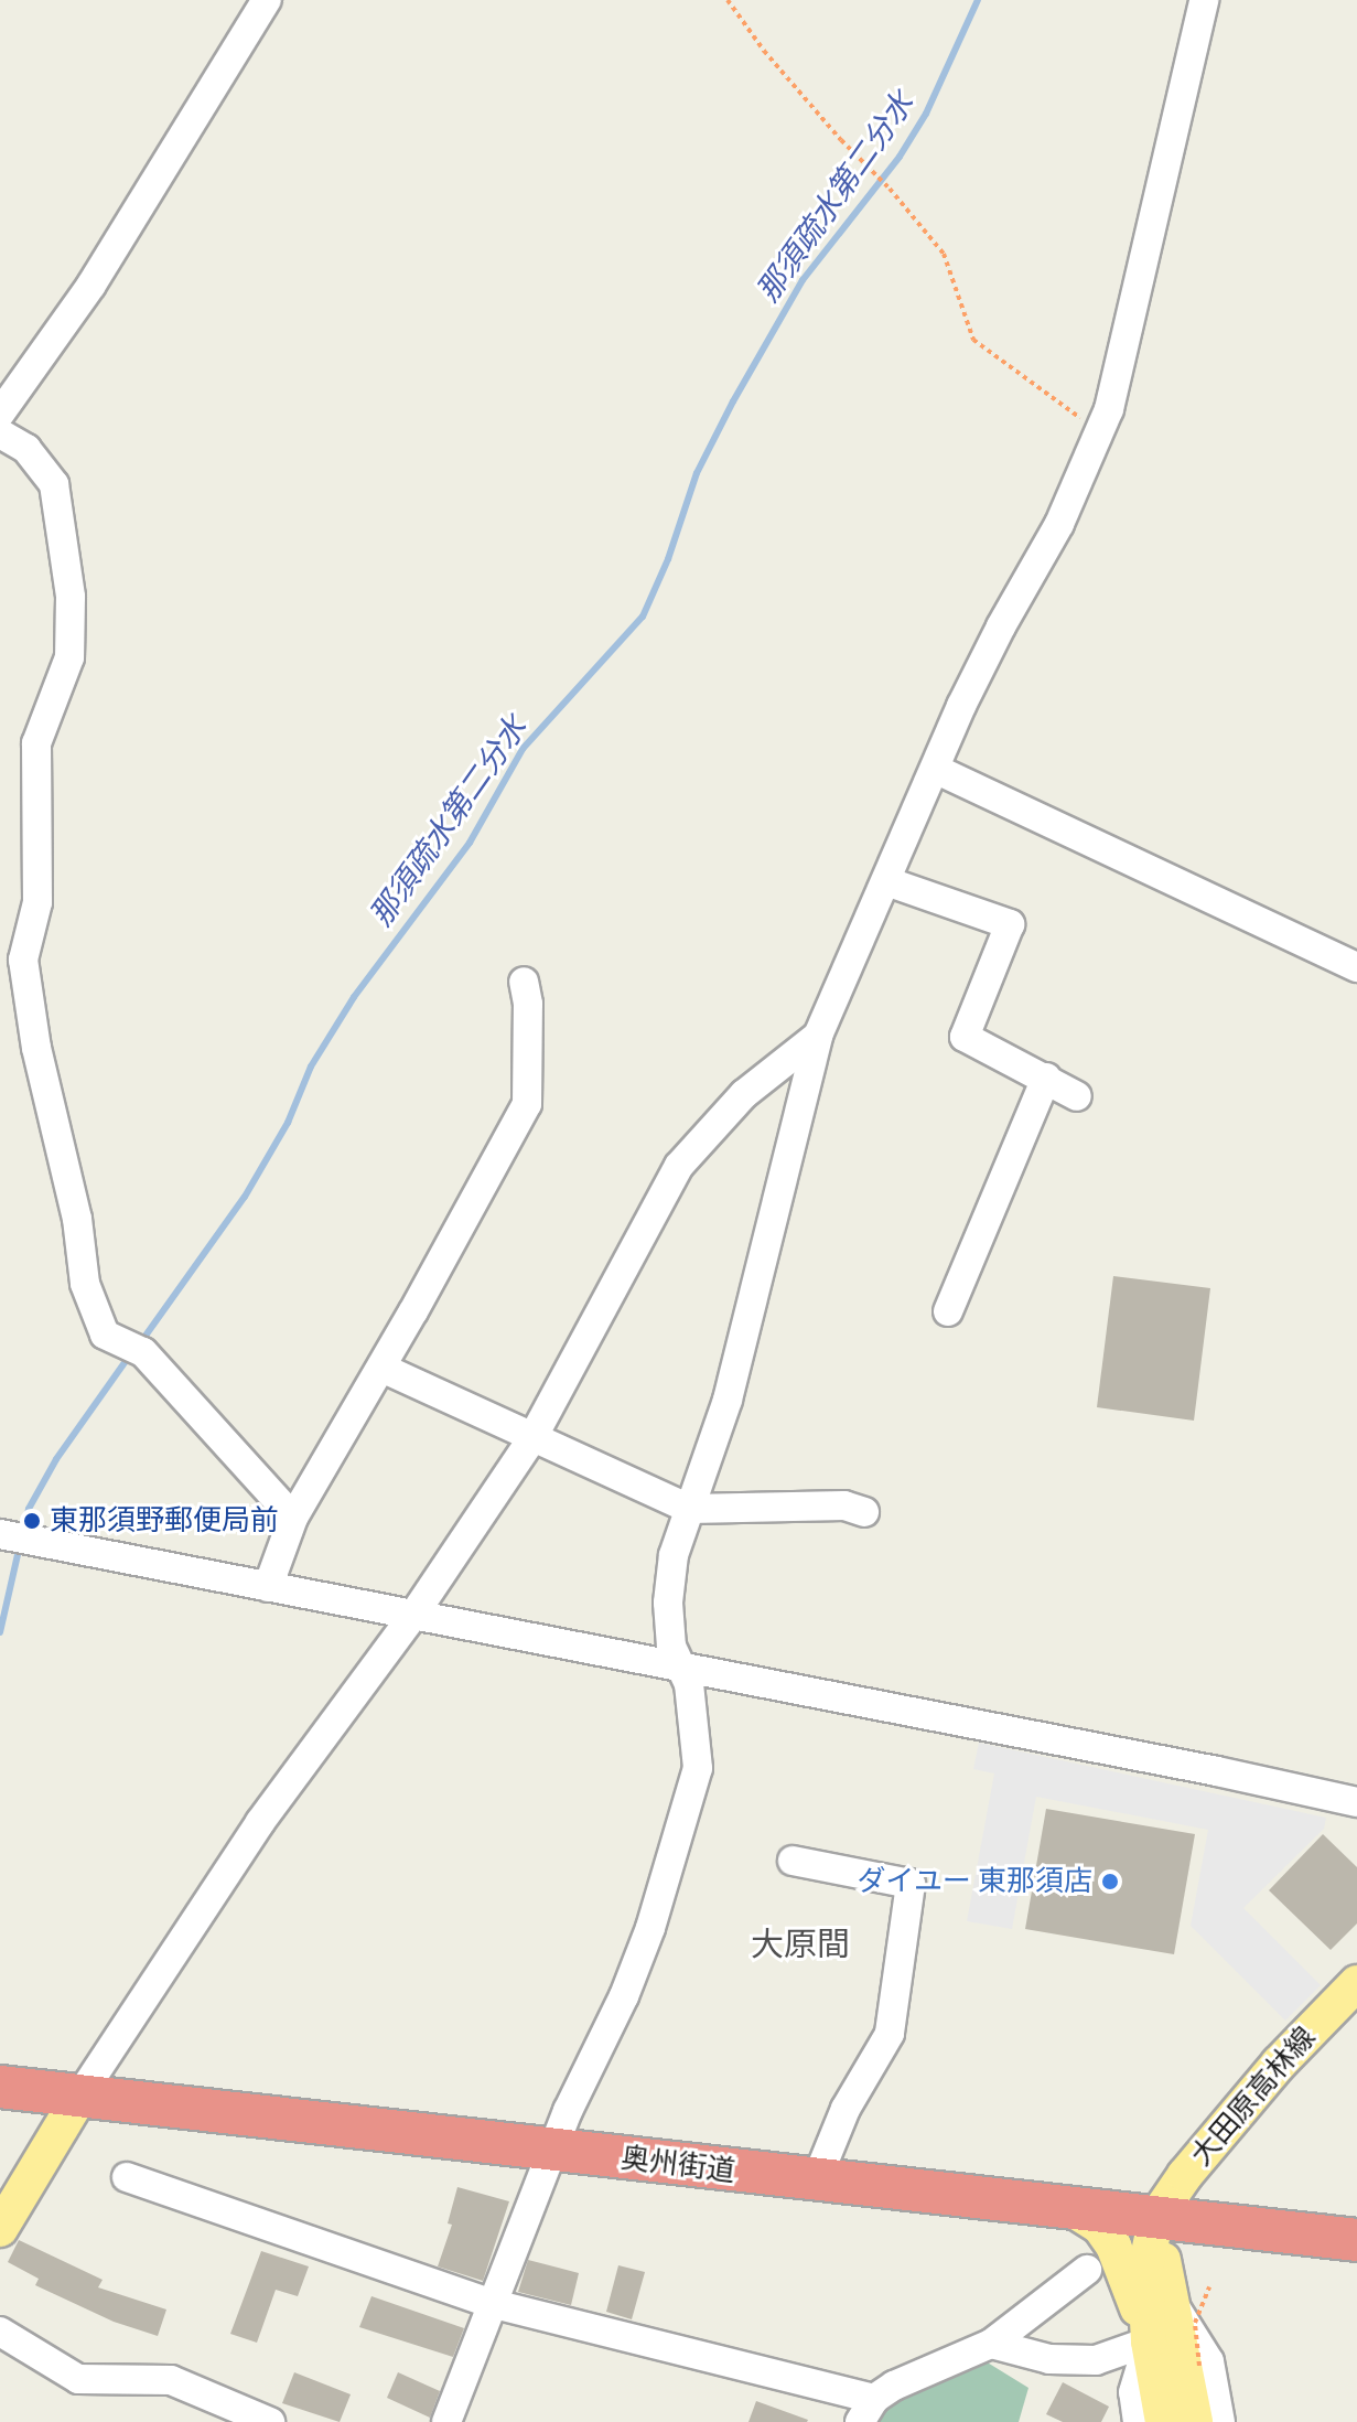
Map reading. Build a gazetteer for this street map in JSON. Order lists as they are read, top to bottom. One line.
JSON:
{"streets":{"highway":["奥州街道"],"main road":["大田原高林線"]},"crossings":[["大田原高林線","奥州街道"]],"districts":["大原間"],"water":["那須疏水第二分水"],"places":["東那須野郵便局前","ダイユー 東那須店"]}
